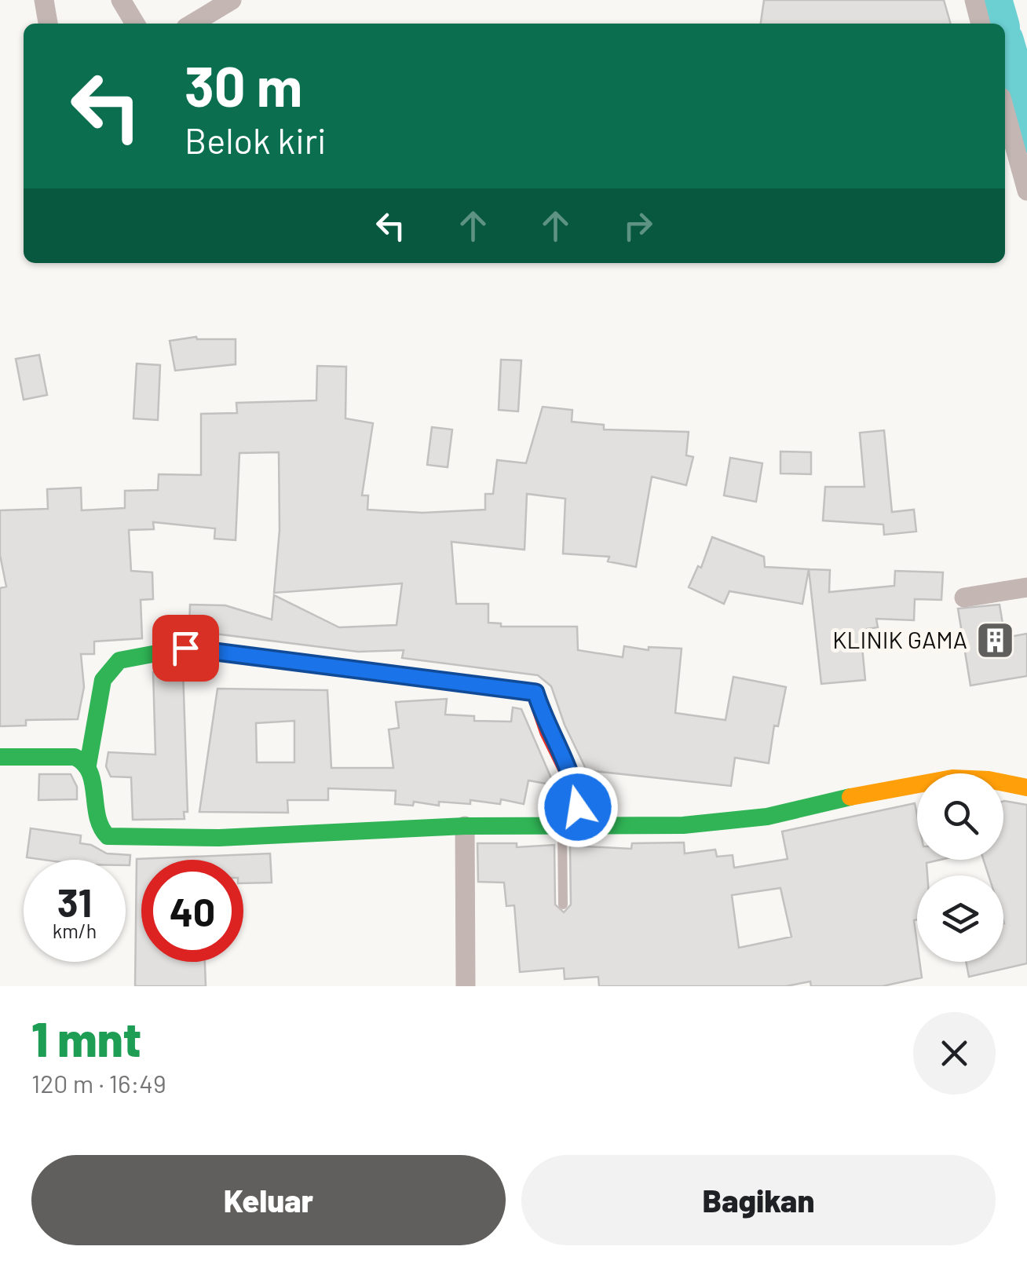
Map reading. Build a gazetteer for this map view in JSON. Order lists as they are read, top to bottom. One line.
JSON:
{"places":{"building":["KLINIK GAMA"]},"page":{"turn":["30 m","Belok kiri"],"speed":"31 km/h","limit":"40","heading":["1 mnt","120 m · 16:49"],"buttons":["Keluar","Bagikan"]}}
